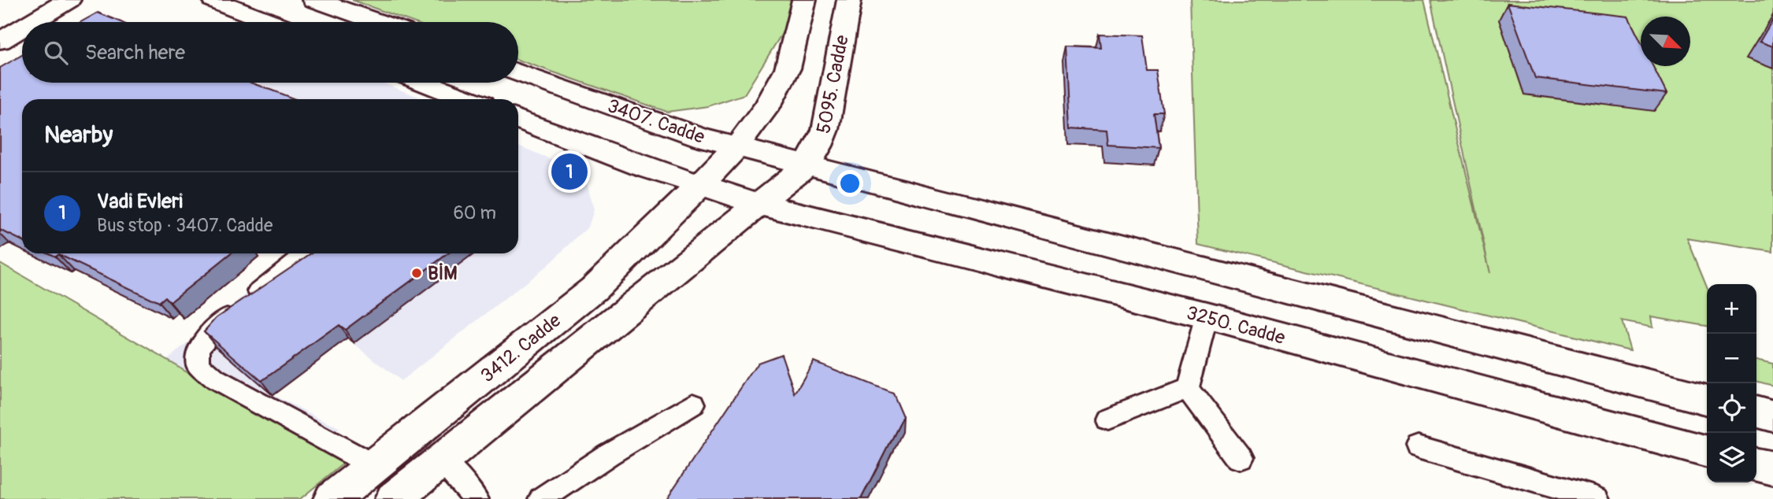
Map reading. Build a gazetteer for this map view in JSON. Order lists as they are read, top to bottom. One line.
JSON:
{"streets":{"street":["5095. Cadde","3407. Cadde","3250. Cadde","3412. Cadde"]},"crossings":[["5095. Cadde","3407. Cadde"],["5095. Cadde","3412. Cadde"],["3407. Cadde","3412. Cadde"],["3250. Cadde","3412. Cadde"]],"places":["BİM"],"north":"bottom right","page":{"search":"Search here","heading":"Nearby","pins":"1","list":[{"mark":"1","name":"Vadi Evleri","note":"Bus stop · 3407. Cadde","value":"60 m"}],"map_buttons":["+","−"]}}
